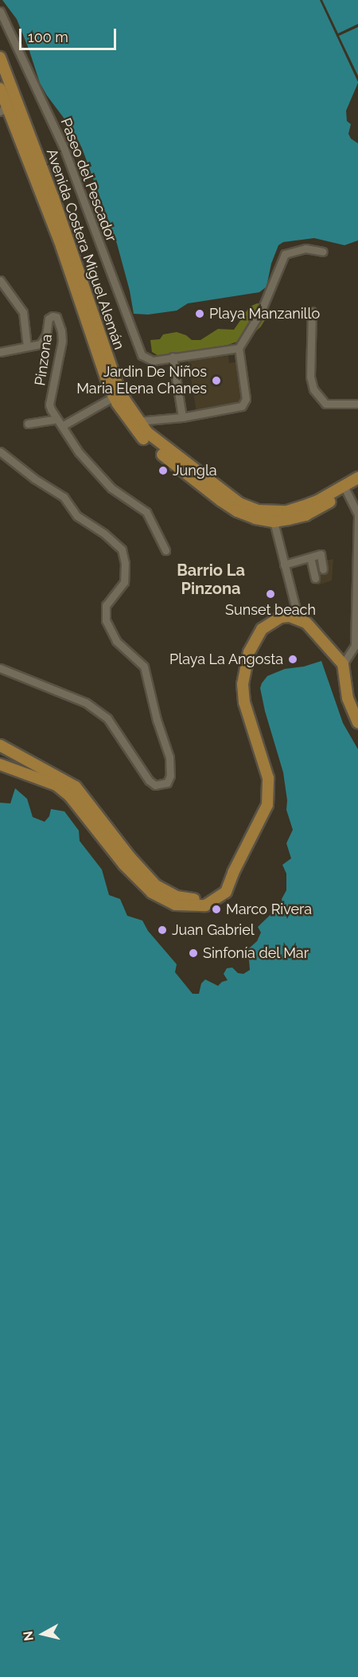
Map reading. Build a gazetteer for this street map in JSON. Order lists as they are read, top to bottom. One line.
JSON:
{"streets":{"main road":["Avenida Costera Miguel Alemán"],"street":["Paseo del Pescador","Pinzona"]},"districts":["Barrio La Pinzona"],"places":["Playa Manzanillo","Jardin De Niños Maria Elena Chanes","Jungla","Sunset beach","Playa La Angosta","Marco Rivera","Juan Gabriel","Sinfonía del Mar"],"scale_bar":"100 m","north":"left"}
